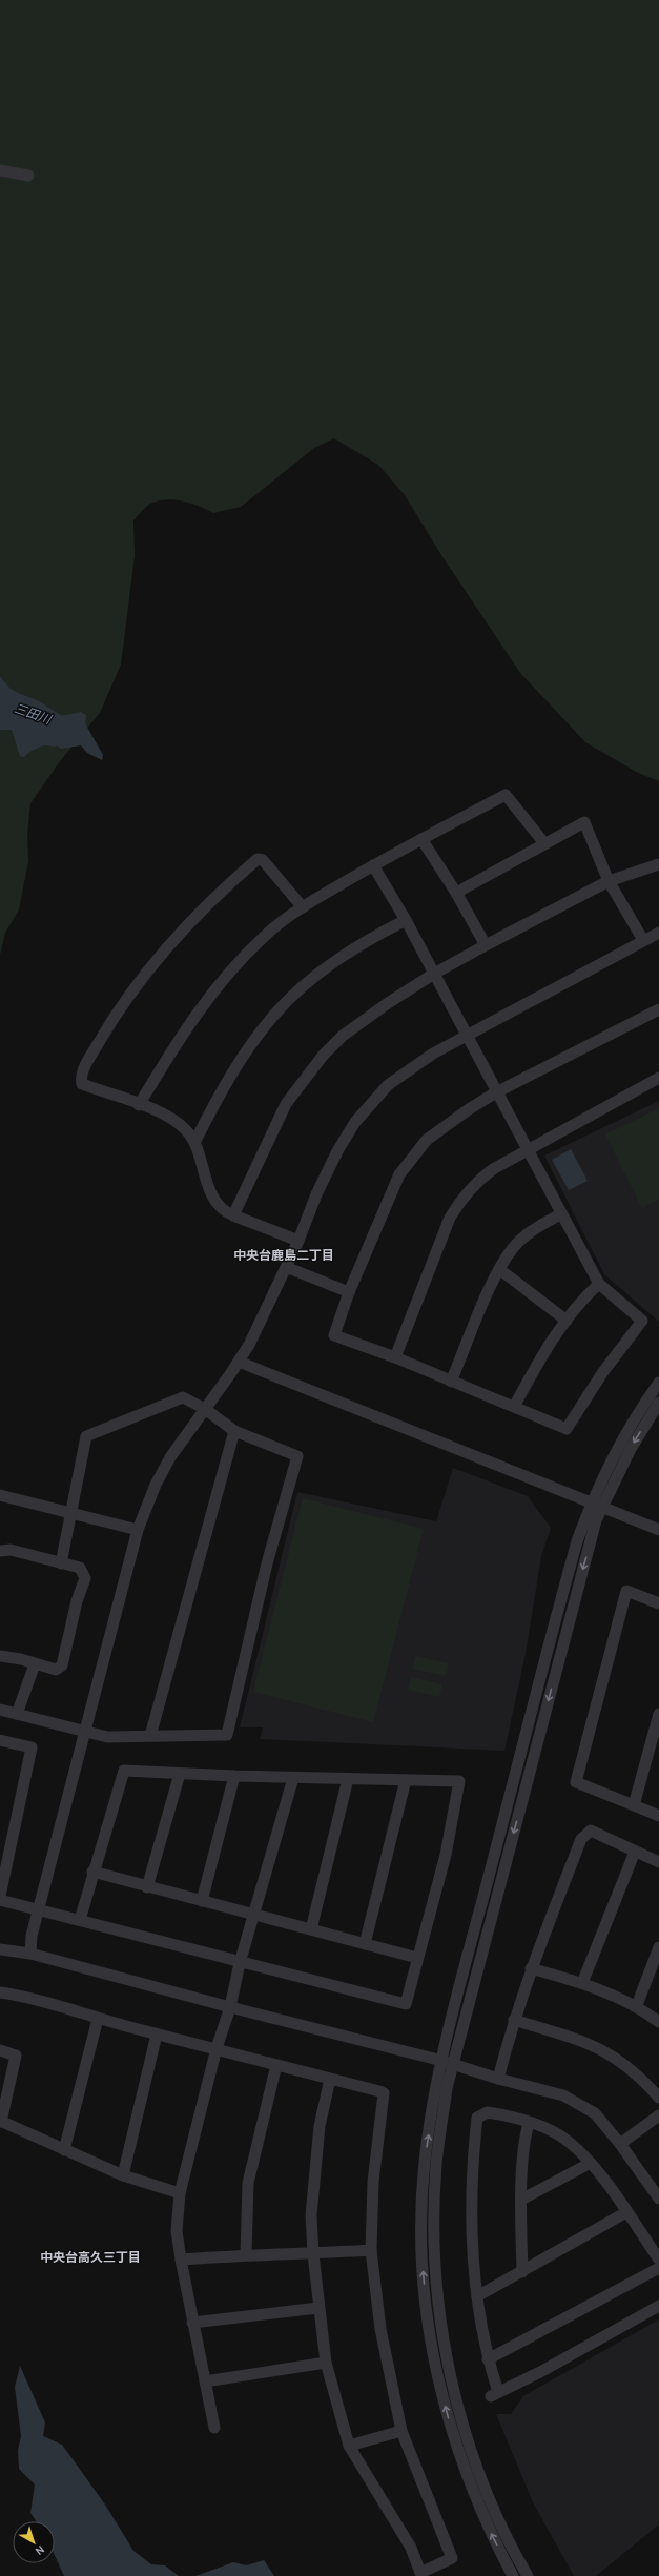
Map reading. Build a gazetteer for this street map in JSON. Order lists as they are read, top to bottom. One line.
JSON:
{"districts":["中央台鹿島二丁目","中央台高久三丁目"],"water":["三田川"],"north":"bottom right"}
